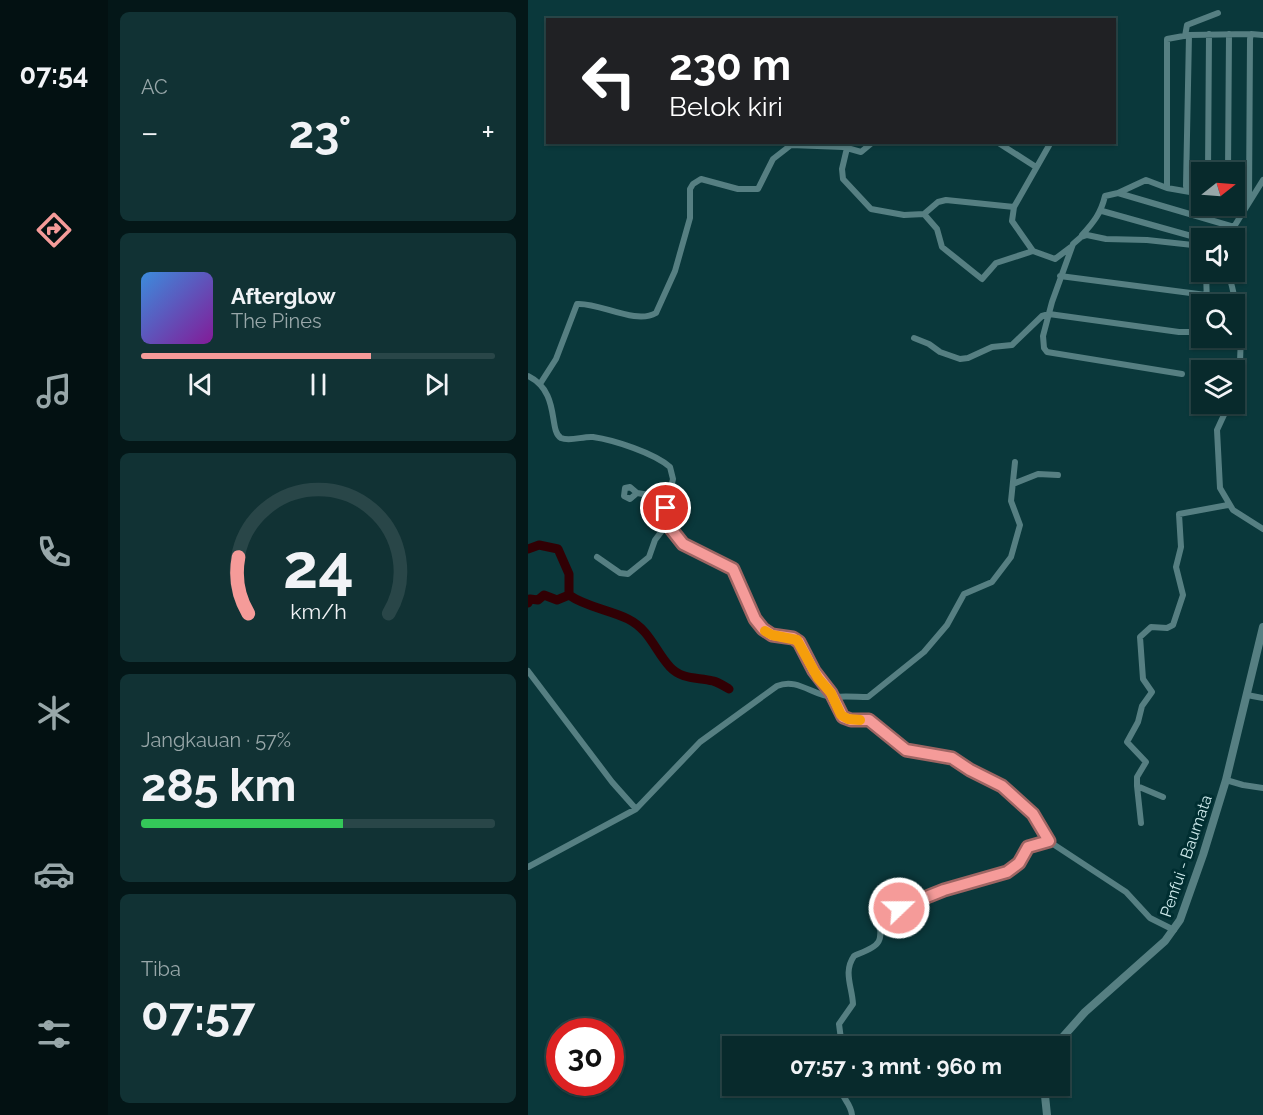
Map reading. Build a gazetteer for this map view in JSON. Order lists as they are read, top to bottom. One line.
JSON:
{"streets":{"street":["Penfui - Baumata"]},"north":"right","page":{"tabs":"07:54","tile":["AC",["Jangkauan · 57%","285 km"],["Tiba","07:57"]],"turn":["230 m","Belok kiri"],"heat":["−","23°","+"],"song":["Afterglow","The Pines"],"limit":"30","trip":"07:57 · 3 mnt · 960 m","gauge":["24","km/h"]}}
